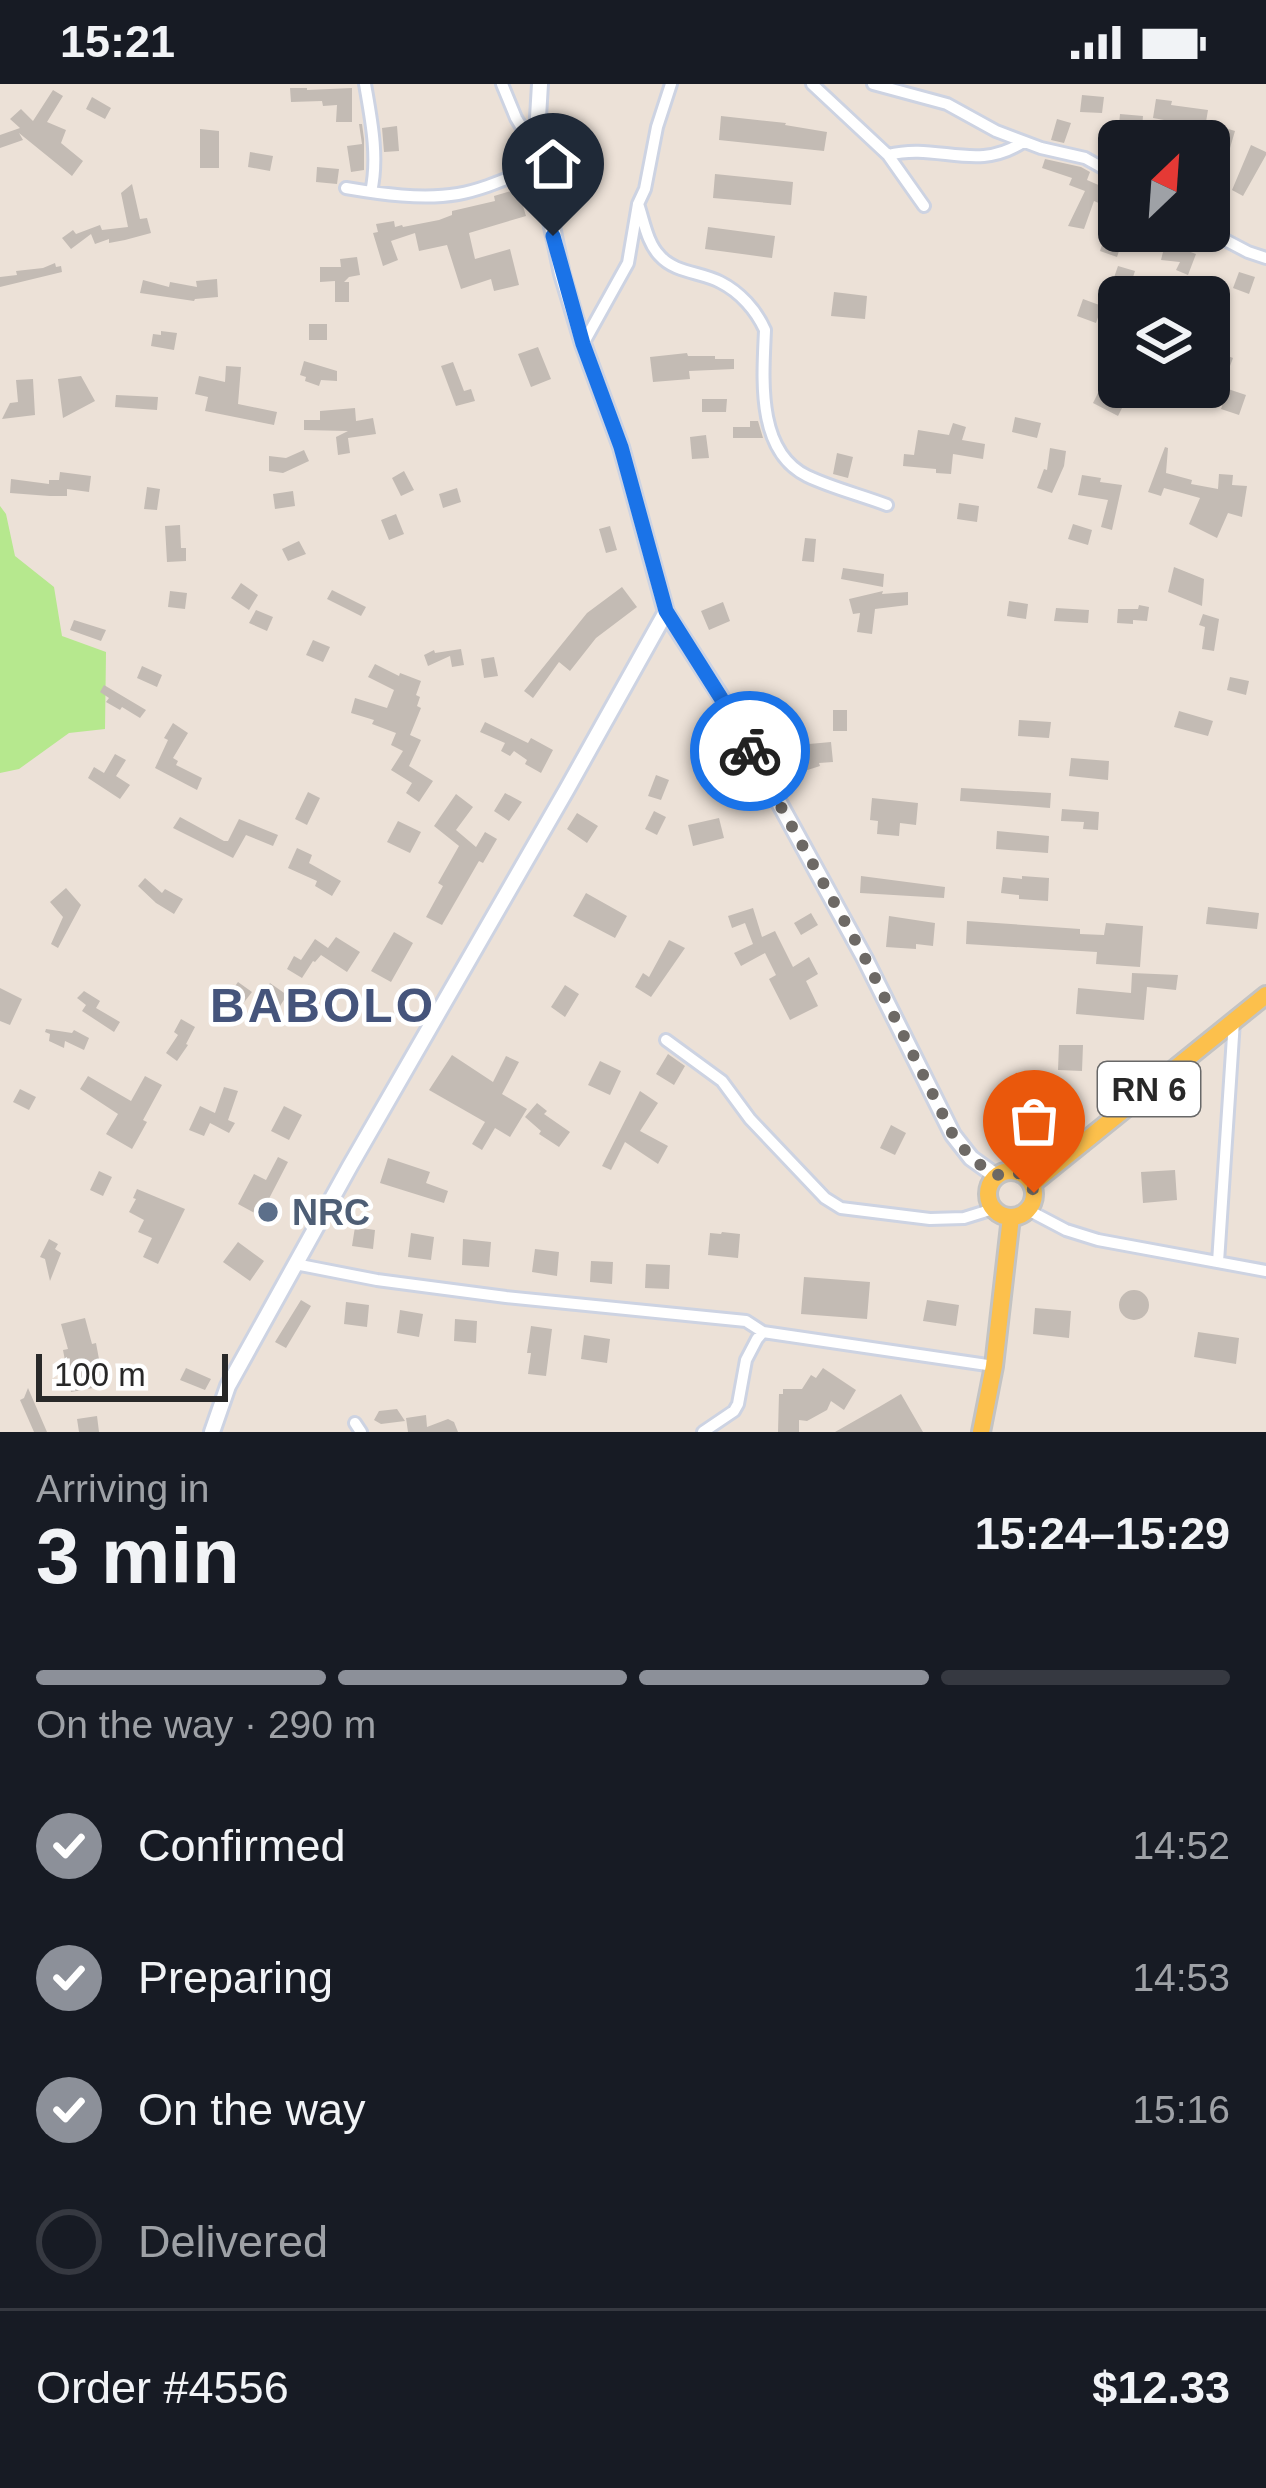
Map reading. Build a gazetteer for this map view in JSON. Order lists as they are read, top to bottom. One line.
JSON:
{"streets":{"main road":["RN 6"]},"districts":["BABOLO"],"places":["NRC"],"scale_bar":"100 m","north":"top right","page":{"status":"15:21","scale":"100 m","heading":["3 min","Arriving in","15:24–15:29"],"panel":["Order #4556","$12.33"],"bar":"On the way · 290 m","list":[["Confirmed","14:52"],["Preparing","14:53"],["On the way","15:16"],"Delivered"]}}
